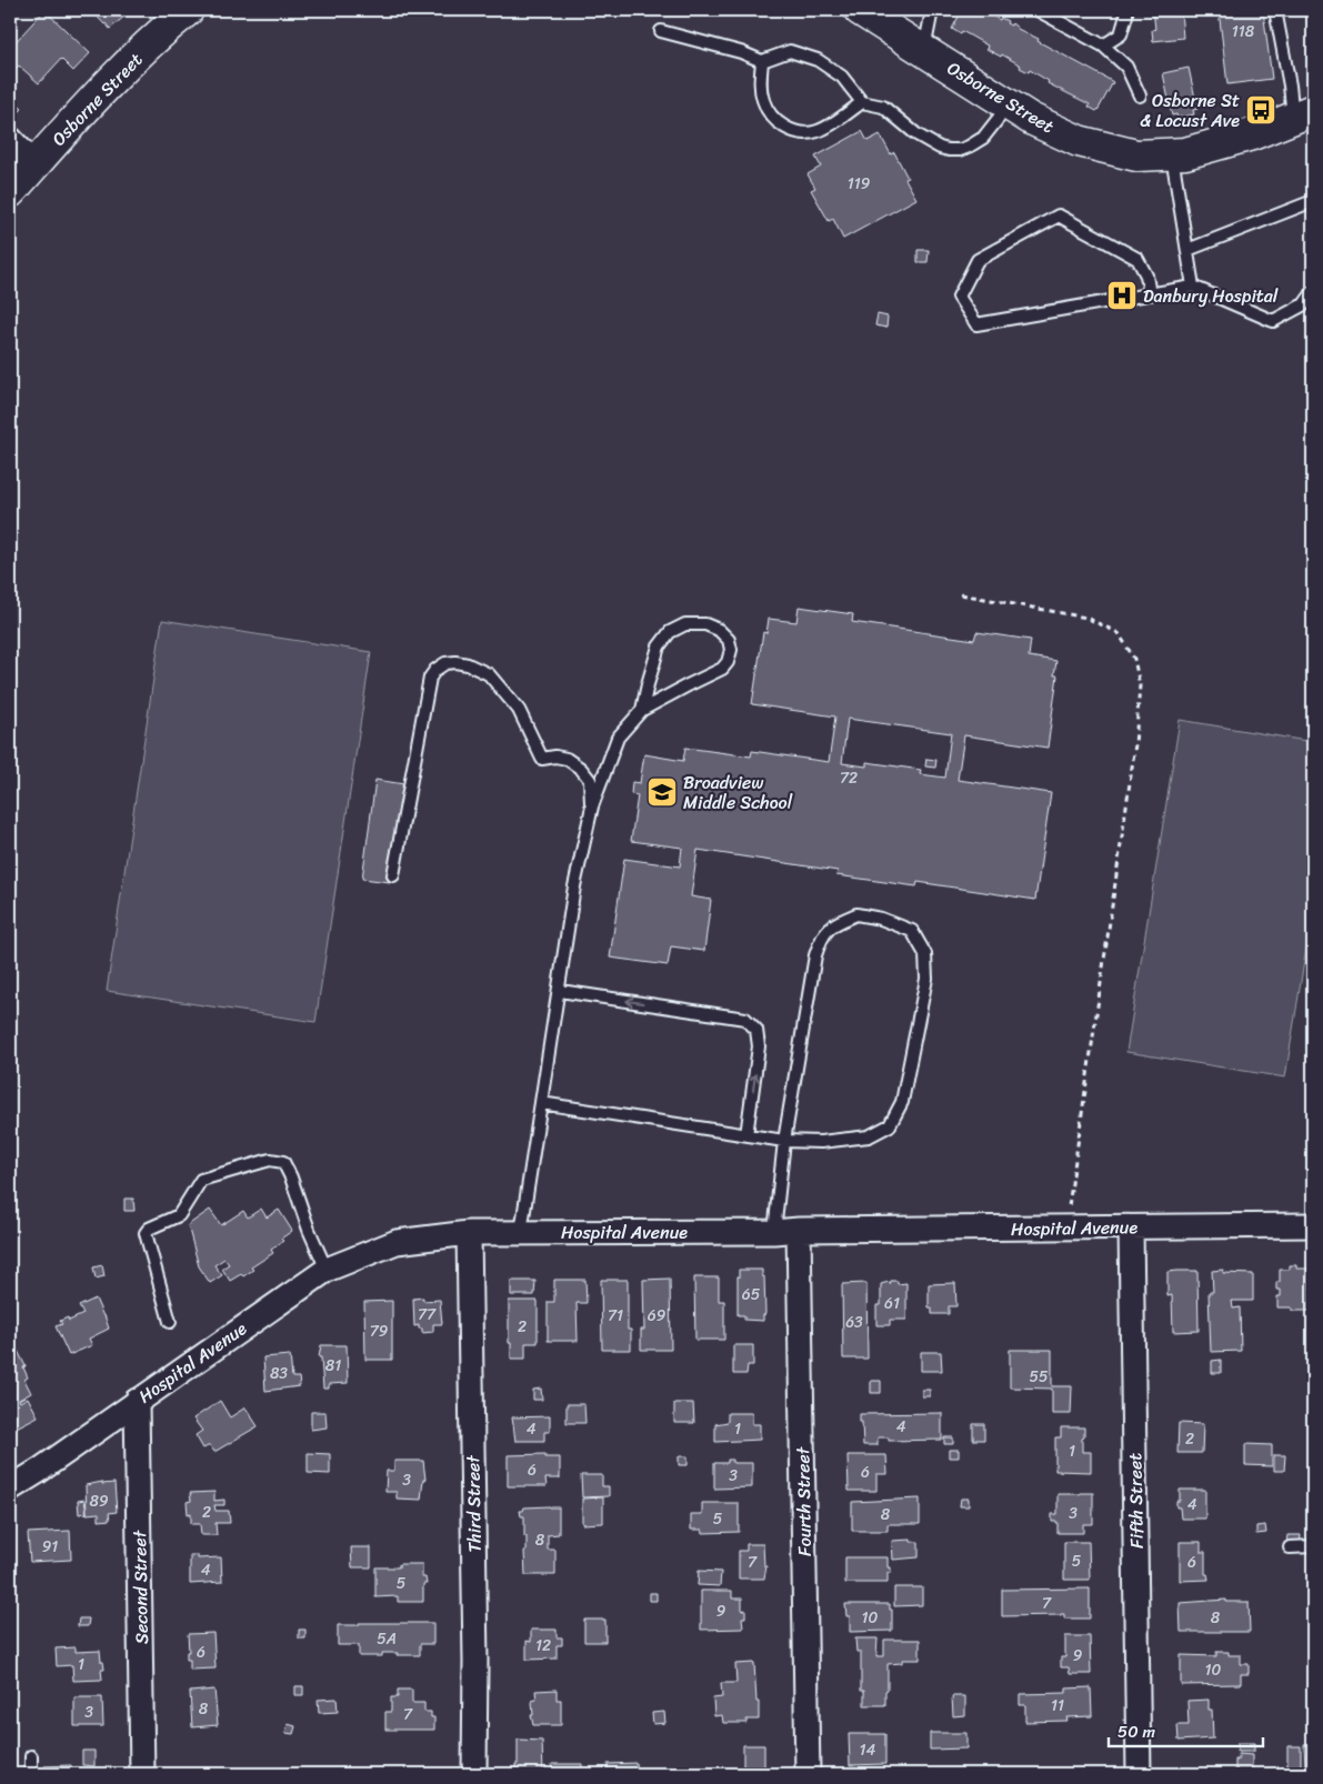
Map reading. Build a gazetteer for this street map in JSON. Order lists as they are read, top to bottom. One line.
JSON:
{"streets":{"main road":["Osborne Street"],"street":["Hospital Avenue","Fifth Street","Fourth Street","Third Street","Second Street"]},"crossings":[["Hospital Avenue","Fifth Street"],["Hospital Avenue","Fourth Street"],["Hospital Avenue","Third Street"],["Hospital Avenue","Second Street"]],"places":{"bus stop":["Osborne St & Locust Ave"],"hospital":["Danbury Hospital"],"school or university":["Broadview Middle School"]},"house_numbers":["118","119","72","65","61","77","71","69","63","2","79","81","83","55","4","4","1","2","1","6","6","3","3","89","4","2","3","8","5","8","91","5","7","6","4","5","7","9","10","8","5A","12","6","9","1","10","11","8","3","7","14"],"scale_bar":"50 m"}
